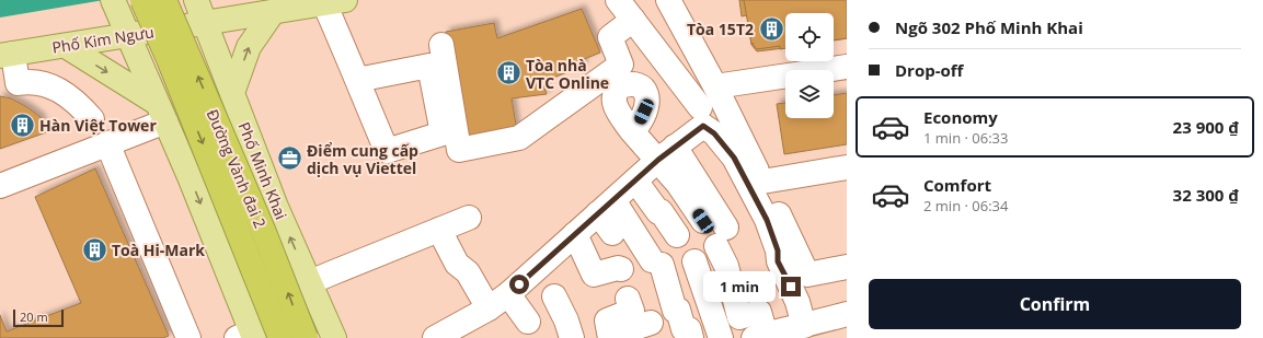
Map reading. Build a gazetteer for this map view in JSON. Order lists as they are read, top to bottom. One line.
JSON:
{"streets":{"highway":["Đường Vành đai 2"],"main road":["Phố Kim Ngưu","Phố Minh Khai"]},"crossings":[["Phố Kim Ngưu","Phố Minh Khai"]],"places":{"building":["Tòa 15T2","Tòa nhà VTC Online","Hàn Việt Tower","Toà Hi-Mark"],"office":["Điểm cung cấp dịch vụ Viettel"]},"scale_bar":"20 m","page":{"banner":["Ngõ 302 Phố Minh Khai","Drop-off"],"list":[{"name":"Economy","note":"1 min · 06:33","value":"23 900 ₫"},{"name":"Comfort","note":"2 min · 06:34","value":"32 300 ₫"}],"buttons":"Confirm","bubble":"1 min","scale":"20 m"}}
